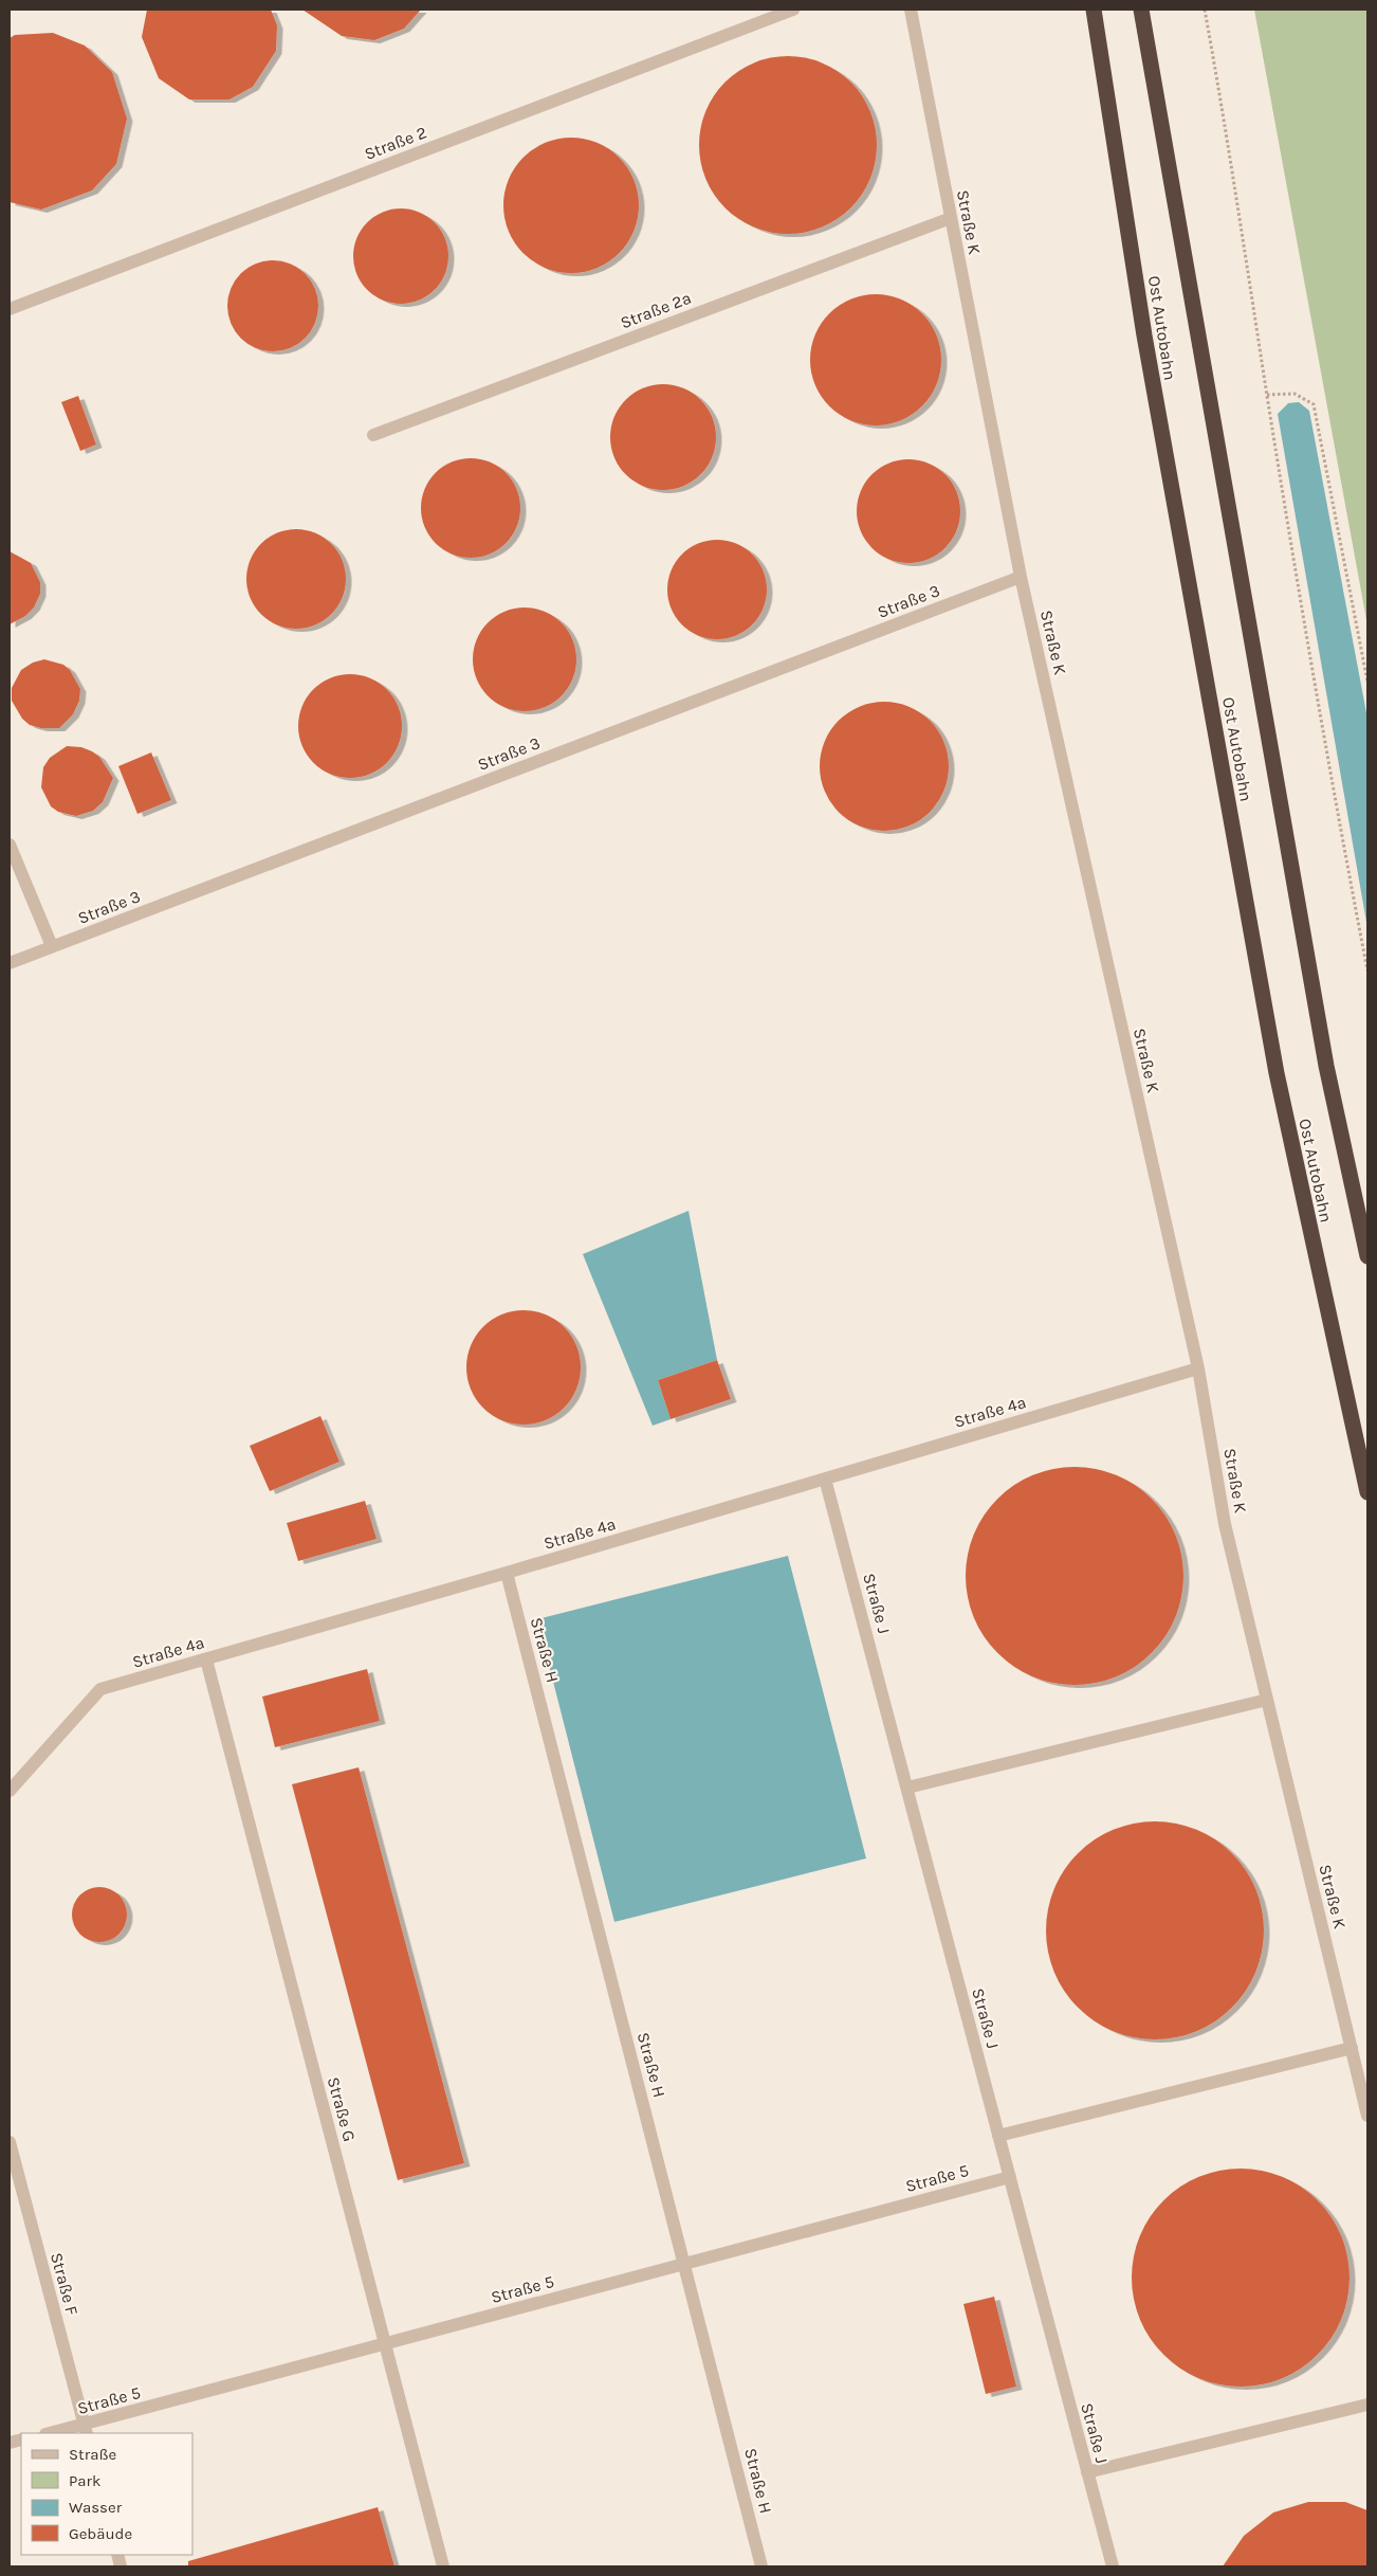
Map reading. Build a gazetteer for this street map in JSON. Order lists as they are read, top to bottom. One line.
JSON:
{"streets":{"highway":["Ost Autobahn"],"lane":["Straße 2","Straße K","Straße 2a","Straße 3","Straße 4a","Straße J","Straße H","Straße G","Straße 5","Straße F"]},"crossings":[["Straße K","Straße 2a"],["Straße K","Straße 3"],["Straße K","Straße 4a"],["Straße 4a","Straße J"],["Straße 4a","Straße H"],["Straße 4a","Straße G"],["Straße J","Straße 5"],["Straße H","Straße 5"],["Straße G","Straße 5"],["Straße 5","Straße F"]],"legend":["Straße","Park","Wasser","Gebäude"]}
